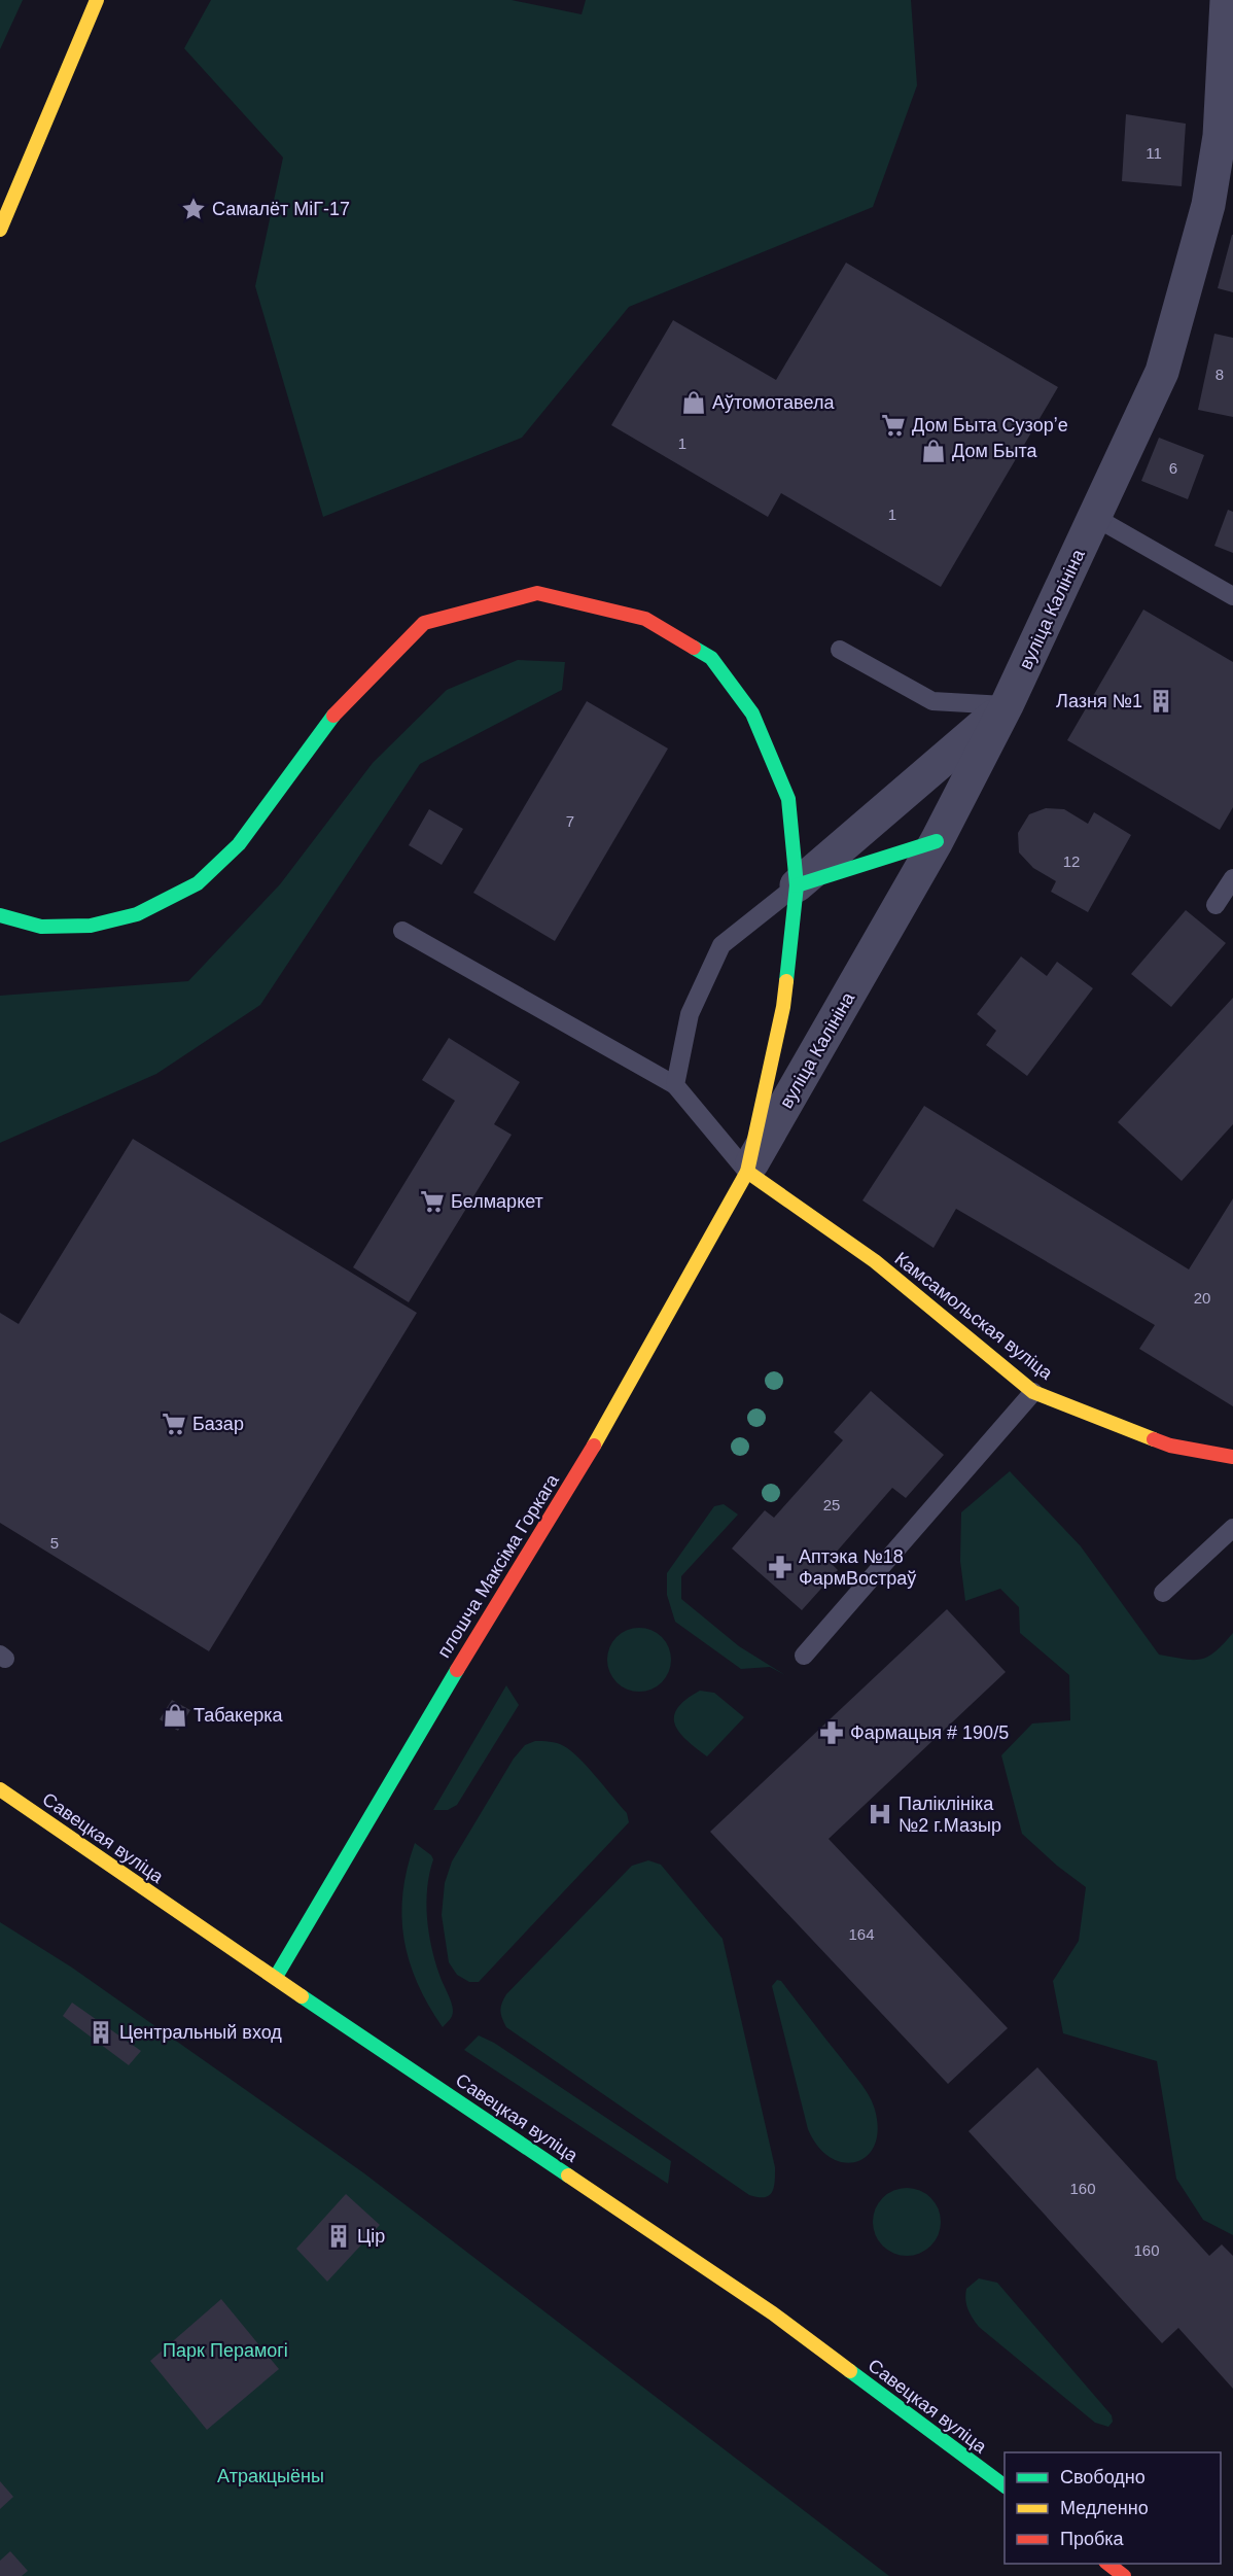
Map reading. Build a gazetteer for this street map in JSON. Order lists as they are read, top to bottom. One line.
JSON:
{"streets":{"main road":["Камсамольская вуліца","плошча Максіма Горкага","Савецкая вуліца"],"street":["вуліца Калініна"]},"crossings":[["вуліца Калініна","Камсамольская вуліца"],["вуліца Калініна","плошча Максіма Горкага"],["Камсамольская вуліца","плошча Максіма Горкага"],["плошча Максіма Горкага","Савецкая вуліца"]],"parks":["Парк Перамогі","Атракцыёны"],"places":{"place":["Самалёт МіГ-17"],"shop":["Аўтомотавела","Дом Быта","Табакерка"],"supermarket":["Дом Быта Сузорʼе","Белмаркет","Базар"],"building":["Лазня №1","Центральный вход","Цір"],"pharmacy":["Аптэка №18 ФармВостраў","Фармацыя # 190/5"],"hospital":["Паліклініка №2 г.Мазыр"]},"house_numbers":["11","8","1","6","1","7","12","20","25","5","164","160","160"],"legend":["Свободно","Медленно","Пробка"]}
